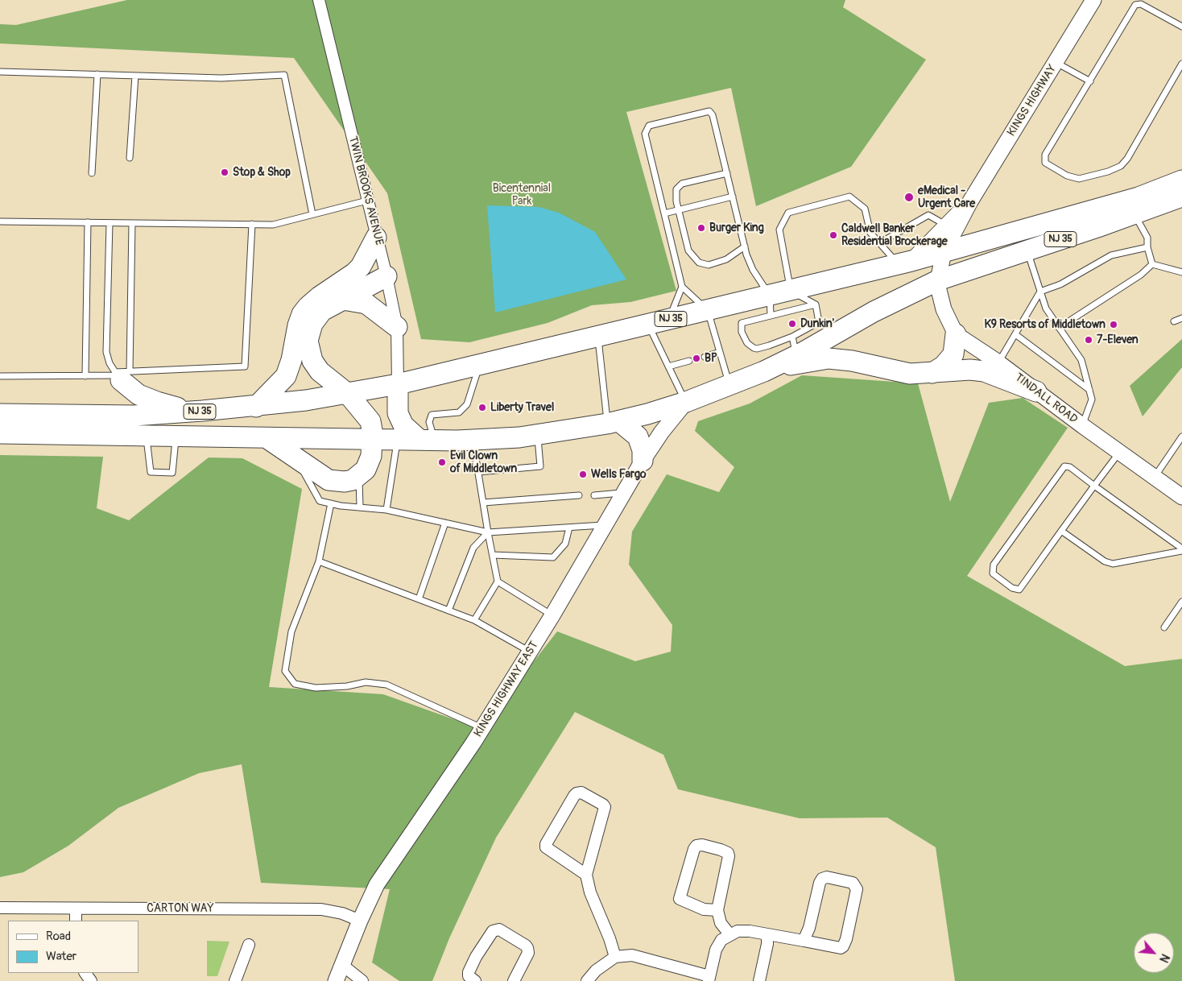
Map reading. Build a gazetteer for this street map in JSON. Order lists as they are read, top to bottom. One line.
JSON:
{"streets":{"highway":["NJ 35"],"street":["KINGS HIGHWAY","TWIN BROOKS AVENUE","TINDALL ROAD","KINGS HIGHWAY EAST","CARTON WAY"]},"crossings":[["KINGS HIGHWAY","NJ 35"],["TWIN BROOKS AVENUE","NJ 35"],["NJ 35","KINGS HIGHWAY EAST"],["KINGS HIGHWAY EAST","CARTON WAY"]],"parks":["Bicentennial Park"],"places":["Stop & Shop","eMedical - Urgent Care","Burger King","Caldwell Banker Residential Brockerage","Dunkin'","K9 Resorts of Middletown","7-Eleven","BP","Liberty Travel","Evil Clown of Middletown","Wells Fargo"],"legend":["Road","Water"],"north":"bottom right"}
